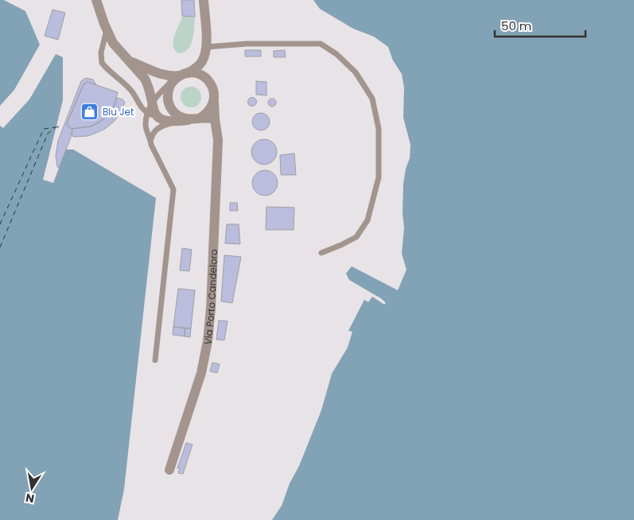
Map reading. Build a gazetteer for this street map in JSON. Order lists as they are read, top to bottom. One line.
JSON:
{"streets":{"street":["Via Porto Candeloro"]},"places":{"shop":["Blu Jet"]},"scale_bar":"50 m","north":"bottom"}
